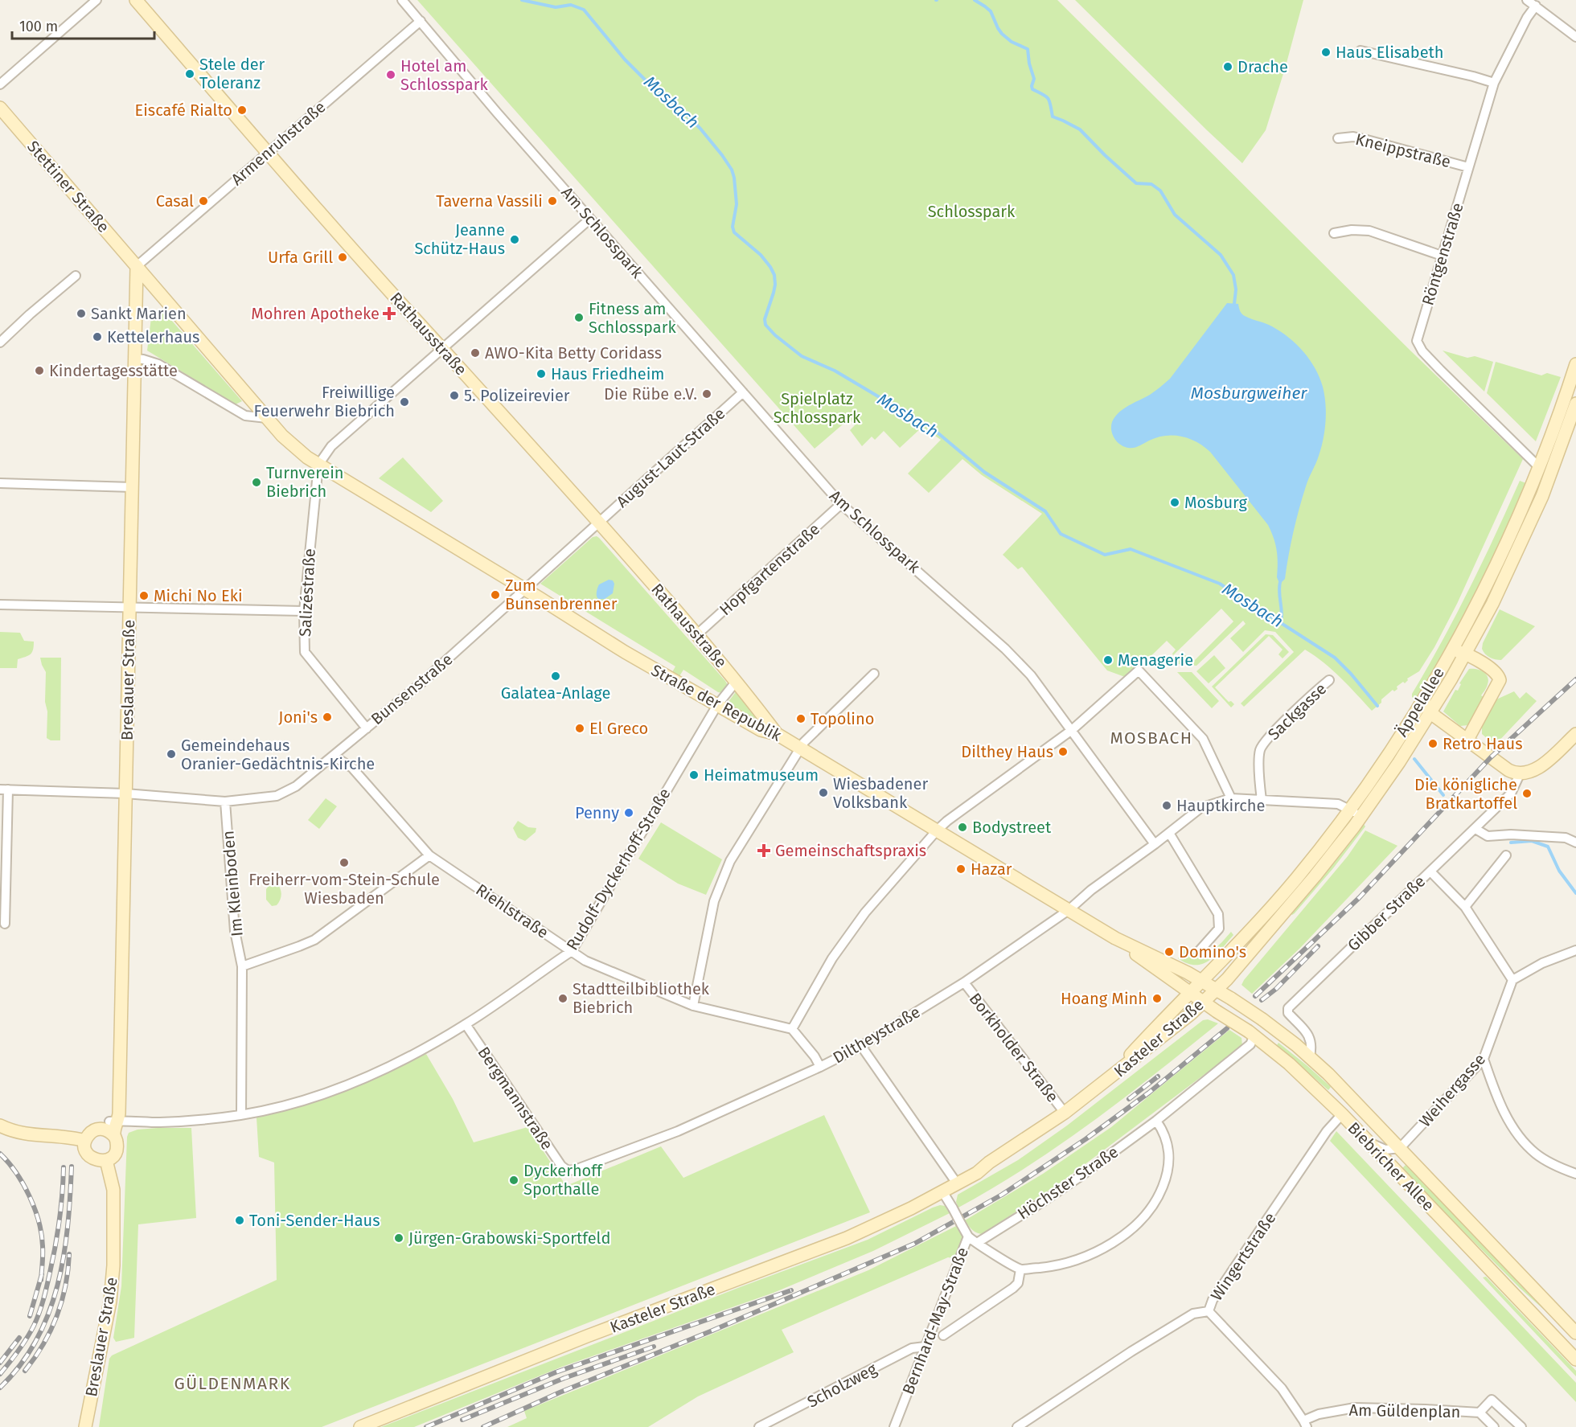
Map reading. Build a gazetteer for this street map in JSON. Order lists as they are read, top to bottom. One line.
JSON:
{"streets":{"street":["Armenruhstraße","Kneippstraße","Stettiner Straße","Am Schlosspark","Röntgenstraße","Rathausstraße","August-Laut-Straße","Hopfgartenstraße","Salizéstraße","Breslauer Straße","Bunsenstraße","Äppelallee","Straße der Republik","Sackgasse","Rudolf-Dyckerhoff-Straße","Im Kleinboden","Riehlstraße","Gibber Straße","Diltheystraße","Kasteler Straße","Borkholder Straße","Weihergasse","Bergmannstraße","Biebricher Allee","Höchster Straße","Wingertstraße","Bernhard-May-Straße","Scholzweg","Am Güldenplan"]},"crossings":[["Armenruhstraße","Stettiner Straße"],["Armenruhstraße","Am Schlosspark"],["Armenruhstraße","Rathausstraße"],["Armenruhstraße","Breslauer Straße"],["Kneippstraße","Röntgenstraße"],["Stettiner Straße","Breslauer Straße"],["Stettiner Straße","Straße der Republik"],["Am Schlosspark","August-Laut-Straße"],["Am Schlosspark","Hopfgartenstraße"],["Am Schlosspark","Diltheystraße"],["Röntgenstraße","Äppelallee"],["Rathausstraße","August-Laut-Straße"],["Rathausstraße","Hopfgartenstraße"],["Rathausstraße","Straße der Republik"],["Rathausstraße","Rudolf-Dyckerhoff-Straße"],["August-Laut-Straße","Bunsenstraße"],["August-Laut-Straße","Straße der Republik"],["Salizéstraße","Bunsenstraße"],["Salizéstraße","Straße der Republik"],["Breslauer Straße","Bunsenstraße"],["Breslauer Straße","Rudolf-Dyckerhoff-Straße"],["Bunsenstraße","Straße der Republik"],["Bunsenstraße","Im Kleinboden"],["Bunsenstraße","Riehlstraße"],["Äppelallee","Straße der Republik"],["Äppelallee","Diltheystraße"],["Äppelallee","Kasteler Straße"],["Äppelallee","Biebricher Allee"],["Straße der Republik","Rudolf-Dyckerhoff-Straße"],["Straße der Republik","Diltheystraße"],["Straße der Republik","Kasteler Straße"],["Straße der Republik","Biebricher Allee"],["Sackgasse","Diltheystraße"],["Rudolf-Dyckerhoff-Straße","Im Kleinboden"],["Rudolf-Dyckerhoff-Straße","Riehlstraße"],["Rudolf-Dyckerhoff-Straße","Bergmannstraße"],["Gibber Straße","Biebricher Allee"],["Diltheystraße","Borkholder Straße"],["Diltheystraße","Bergmannstraße"],["Kasteler Straße","Borkholder Straße"],["Kasteler Straße","Biebricher Allee"],["Kasteler Straße","Bernhard-May-Straße"],["Weihergasse","Biebricher Allee"],["Biebricher Allee","Höchster Straße"],["Biebricher Allee","Wingertstraße"],["Bernhard-May-Straße","Scholzweg"]],"districts":["MOSBACH","GÜLDENMARK"],"water":["Mosbach","Mosburgweiher"],"parks":["Schlosspark","Spielplatz Schlosspark"],"places":{"other":["Haus Elisabeth","Drache","Stele der Toleranz","Hotel am Schlosspark","Eiscafé Rialto","Casal","Taverna Vassili","Jeanne Schütz-Haus","Urfa Grill","Sankt Marien","Fitness am Schlosspark","Kettelerhaus","AWO-Kita Betty Coridass","Kindertagesstätte","Haus Friedheim","Die Rübe e.V.","5. Polizeirevier","Freiwillige Feuerwehr Biebrich","Turnverein Biebrich","Mosburg","Zum Bunsenbrenner","Michi No Eki","Menagerie","Galatea-Anlage","Joni's","Topolino","El Greco","Retro Haus","Dilthey Haus","Gemeindehaus Oranier-Gedächtnis-Kirche","Heimatmuseum","Wiesbadener Volksbank","Die königliche Bratkartoffel","Hauptkirche","Penny","Bodystreet","Freiherr-vom-Stein-Schule Wiesbaden","Hazar","Domino's","Stadtteilbibliothek Biebrich","Hoang Minh","Dyckerhoff Sporthalle","Toni-Sender-Haus","Jürgen-Grabowski-Sportfeld"],"health":["Mohren Apotheke","Gemeinschaftspraxis"]},"scale_bar":"100 m"}
